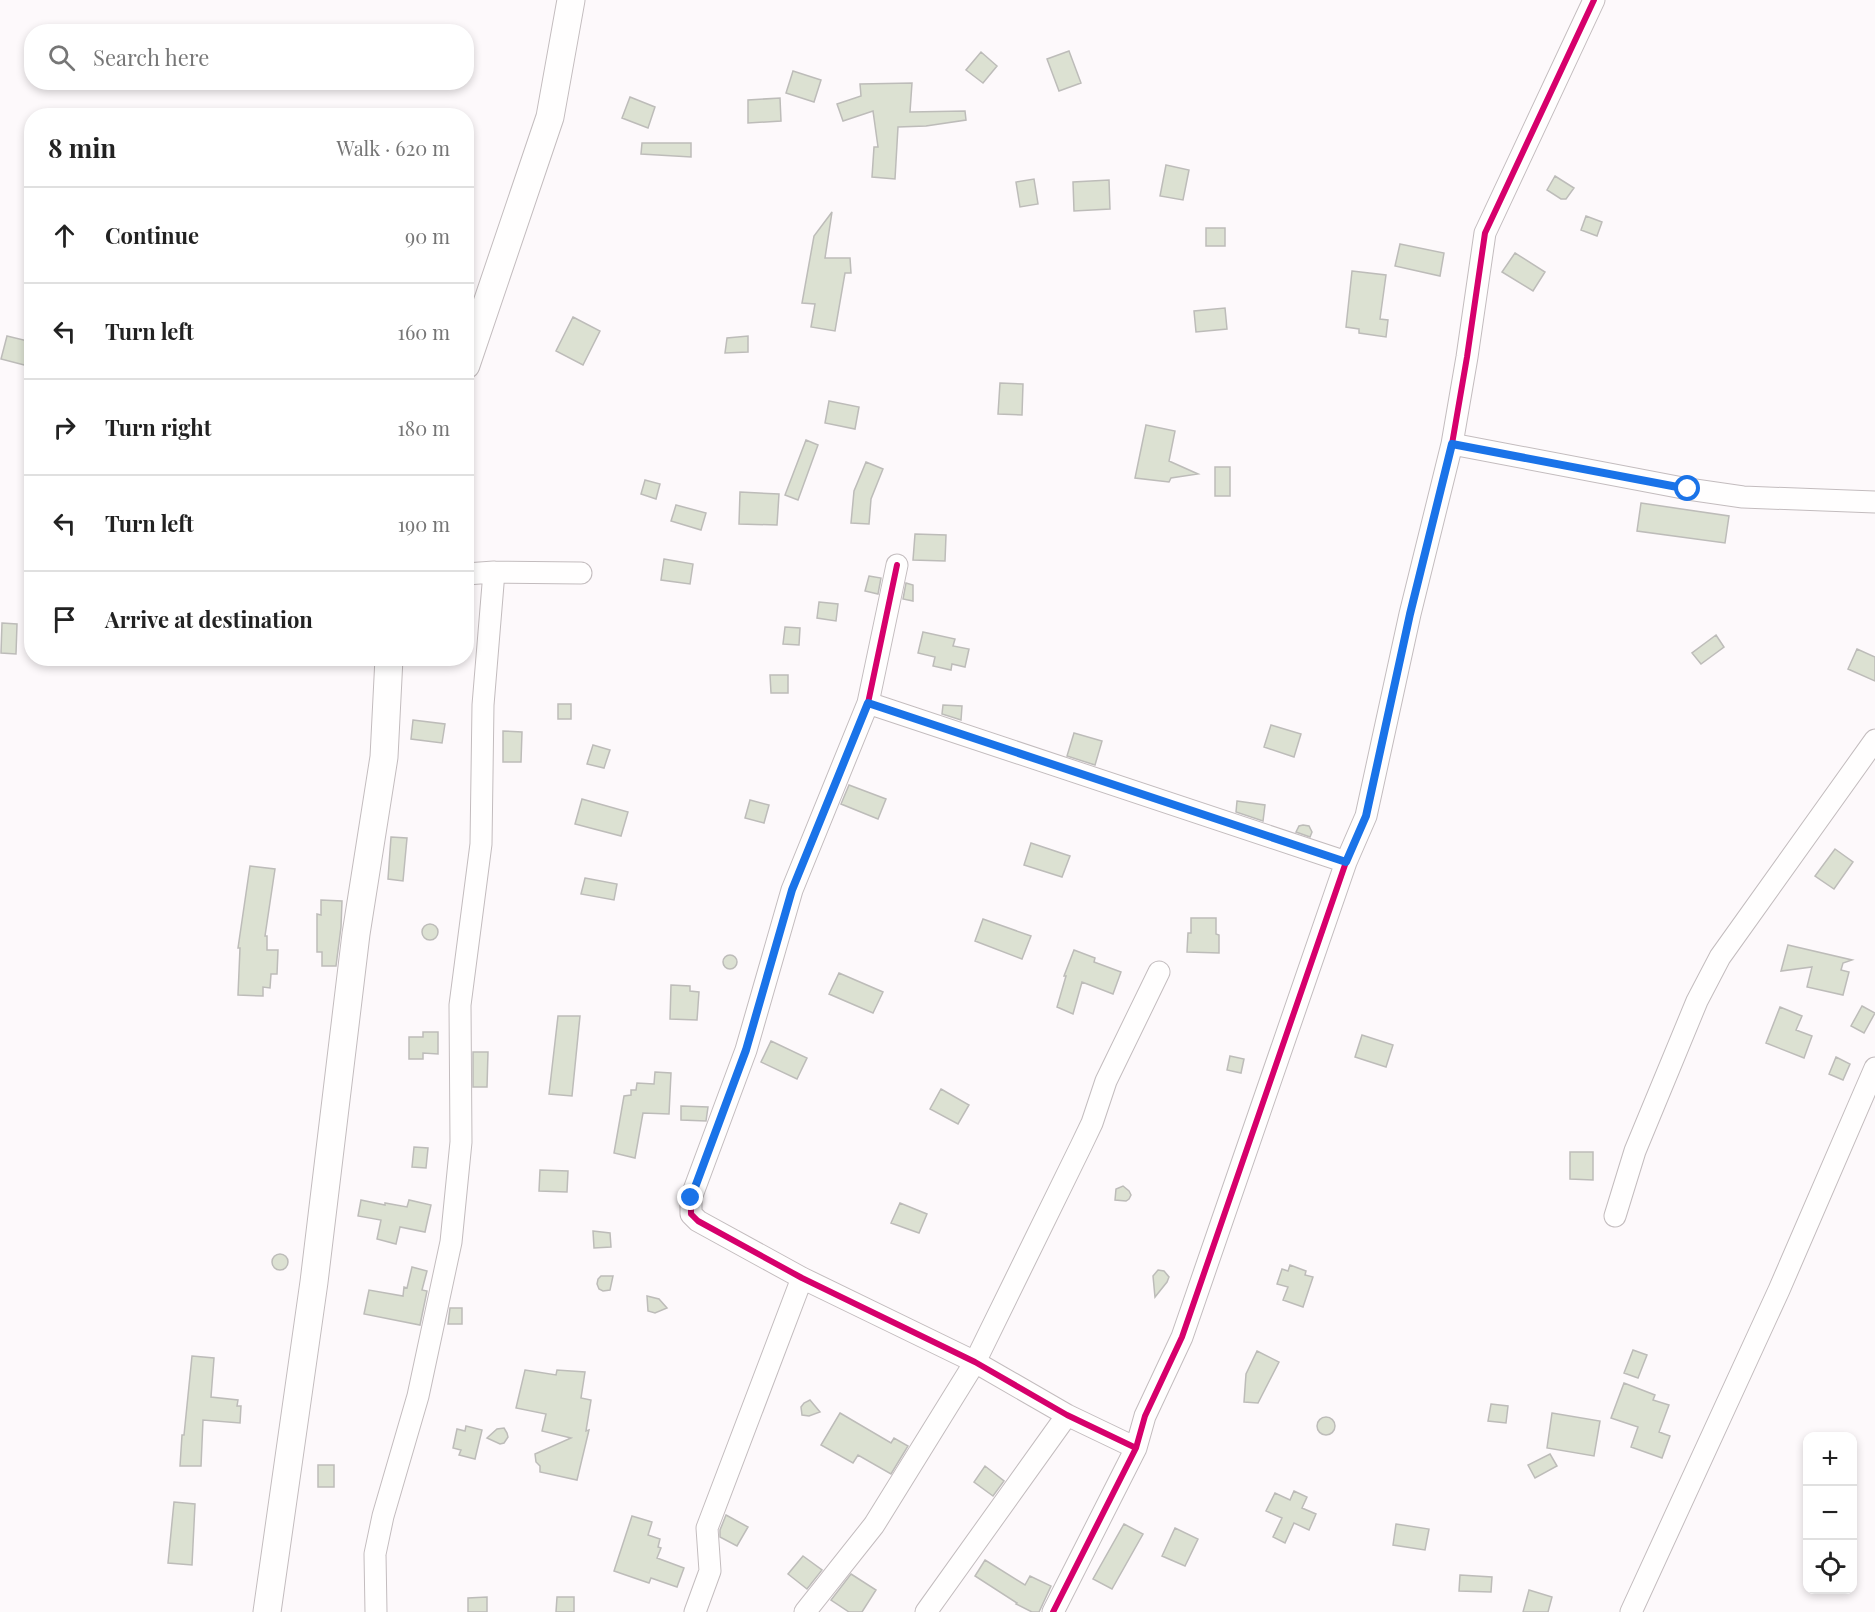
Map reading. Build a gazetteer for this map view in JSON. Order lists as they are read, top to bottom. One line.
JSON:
{"page":{"search":"Search here","heading":["8 min","Walk · 620 m"],"list":[["Continue","90 m"],["Turn left","160 m"],["Turn right","180 m"],["Turn left","190 m"],"Arrive at destination"],"map_buttons":["+","−"]}}
